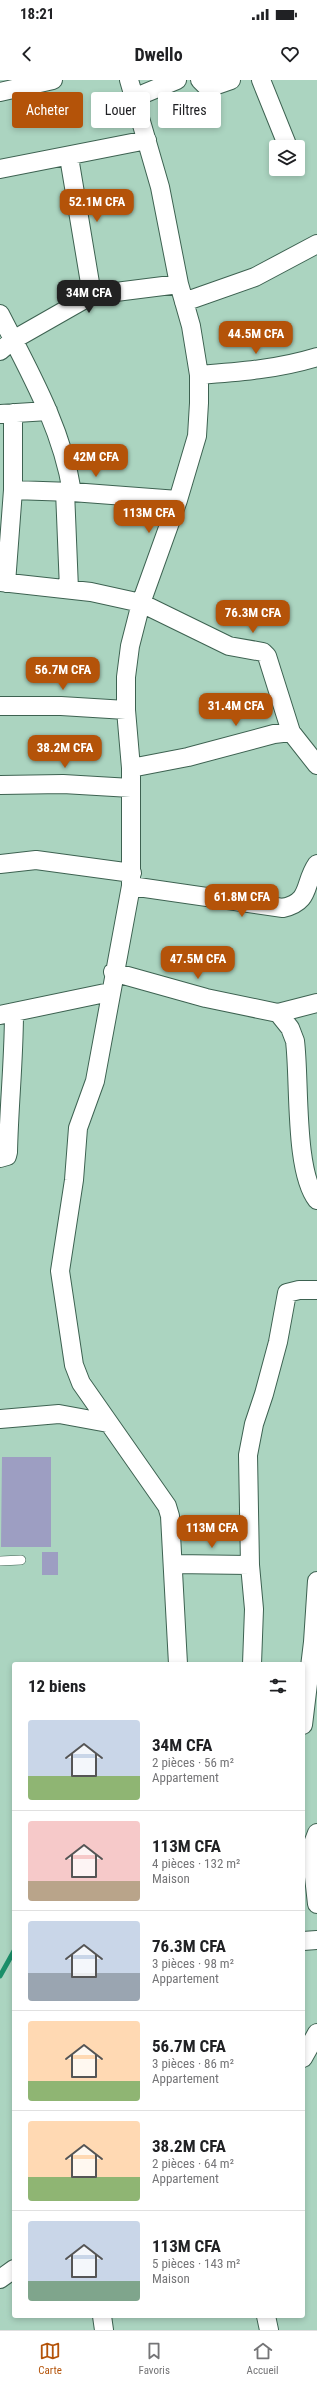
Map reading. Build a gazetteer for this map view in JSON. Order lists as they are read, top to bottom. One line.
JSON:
{"page":{"status":"18:21","header":"Dwello","chip":["Acheter","Louer","Filtres"],"price":["52.1M CFA","34M CFA","44.5M CFA","42M CFA","113M CFA","76.3M CFA","56.7M CFA","31.4M CFA","38.2M CFA","61.8M CFA","47.5M CFA","113M CFA"],"heading":"12 biens","list":[{"name":"34M CFA","note":"2 pièces · 56 m² · Appartement"},{"name":"113M CFA","note":"4 pièces · 132 m² · Maison"},{"name":"76.3M CFA","note":"3 pièces · 98 m² · Appartement"},{"name":"56.7M CFA","note":"3 pièces · 86 m² · Appartement"},{"name":"38.2M CFA","note":"2 pièces · 64 m² · Appartement"},{"name":"113M CFA","note":"5 pièces · 143 m² · Maison"}],"tabs":["Carte","Favoris","Accueil"]}}
